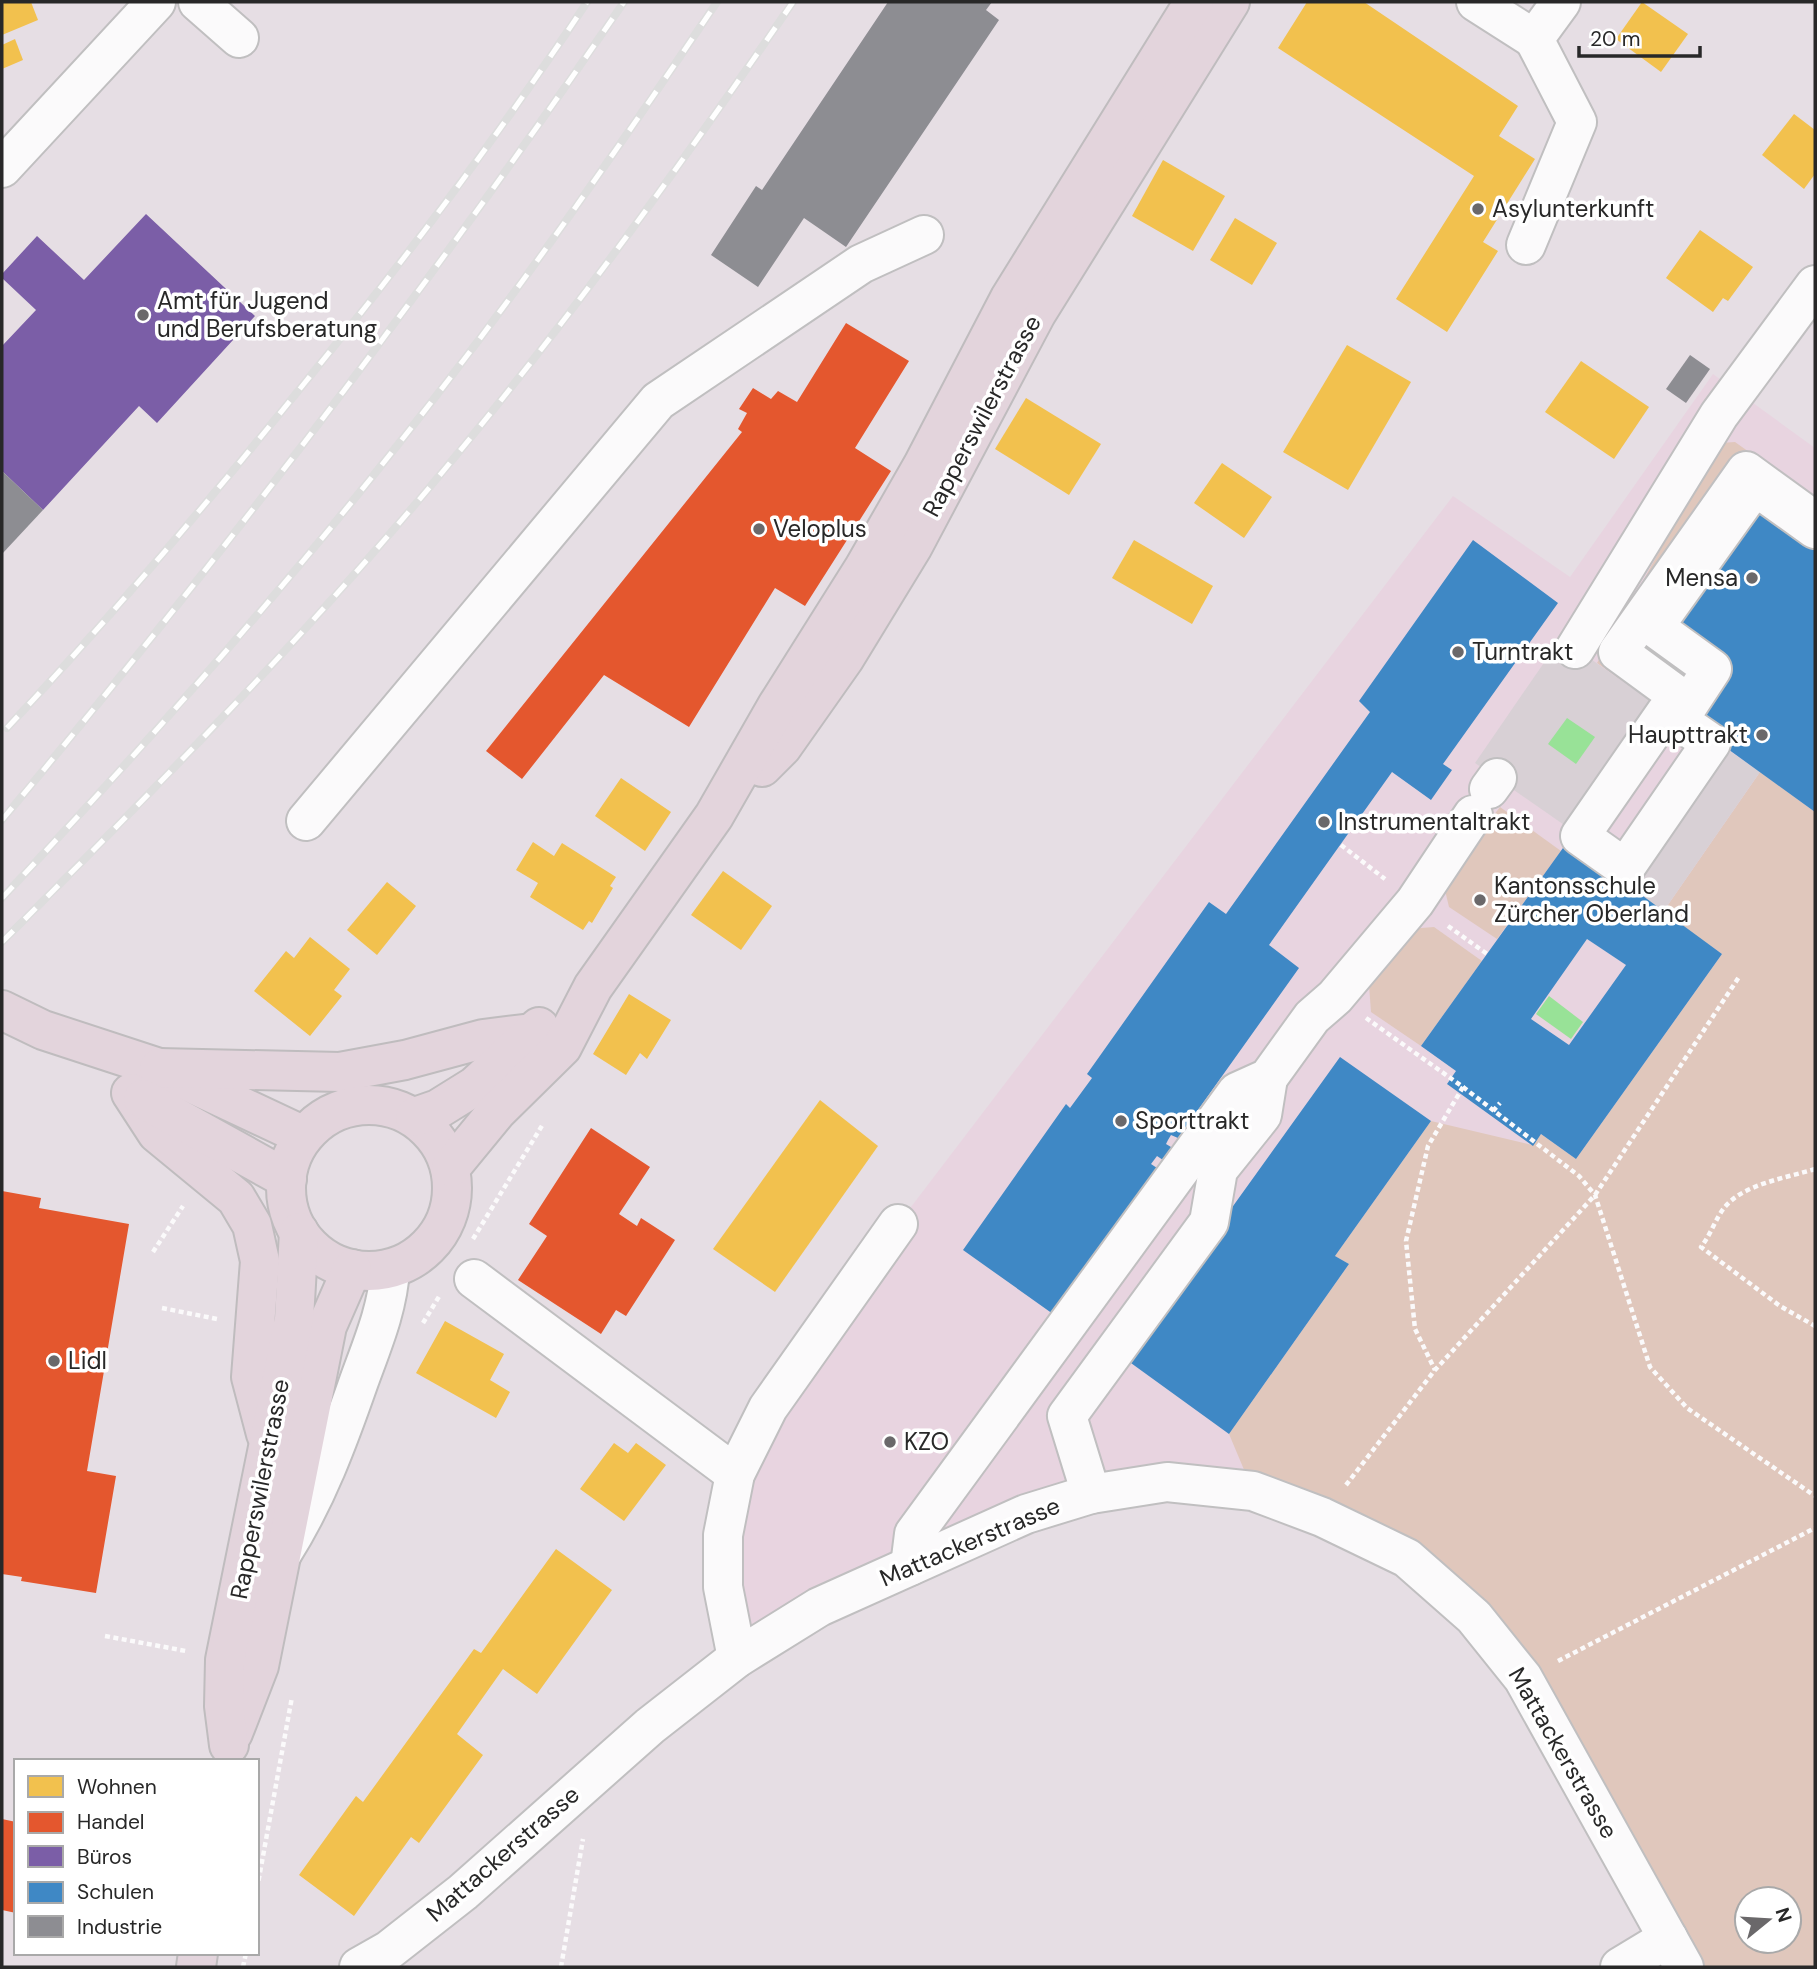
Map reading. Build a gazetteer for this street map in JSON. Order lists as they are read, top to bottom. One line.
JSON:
{"streets":{"main road":["Rapperswilerstrasse"],"street":["Mattackerstrasse"]},"places":["Asylunterkunft","Amt für Jugend und Berufsberatung","Veloplus","Mensa","Turntrakt","Haupttrakt","Instrumentaltrakt","Kantonsschule Zürcher Oberland","Sporttrakt","Lidl","KZO"],"legend":["Wohnen","Handel","Büros","Schulen","Industrie"],"scale_bar":"20 m","north":"right"}
